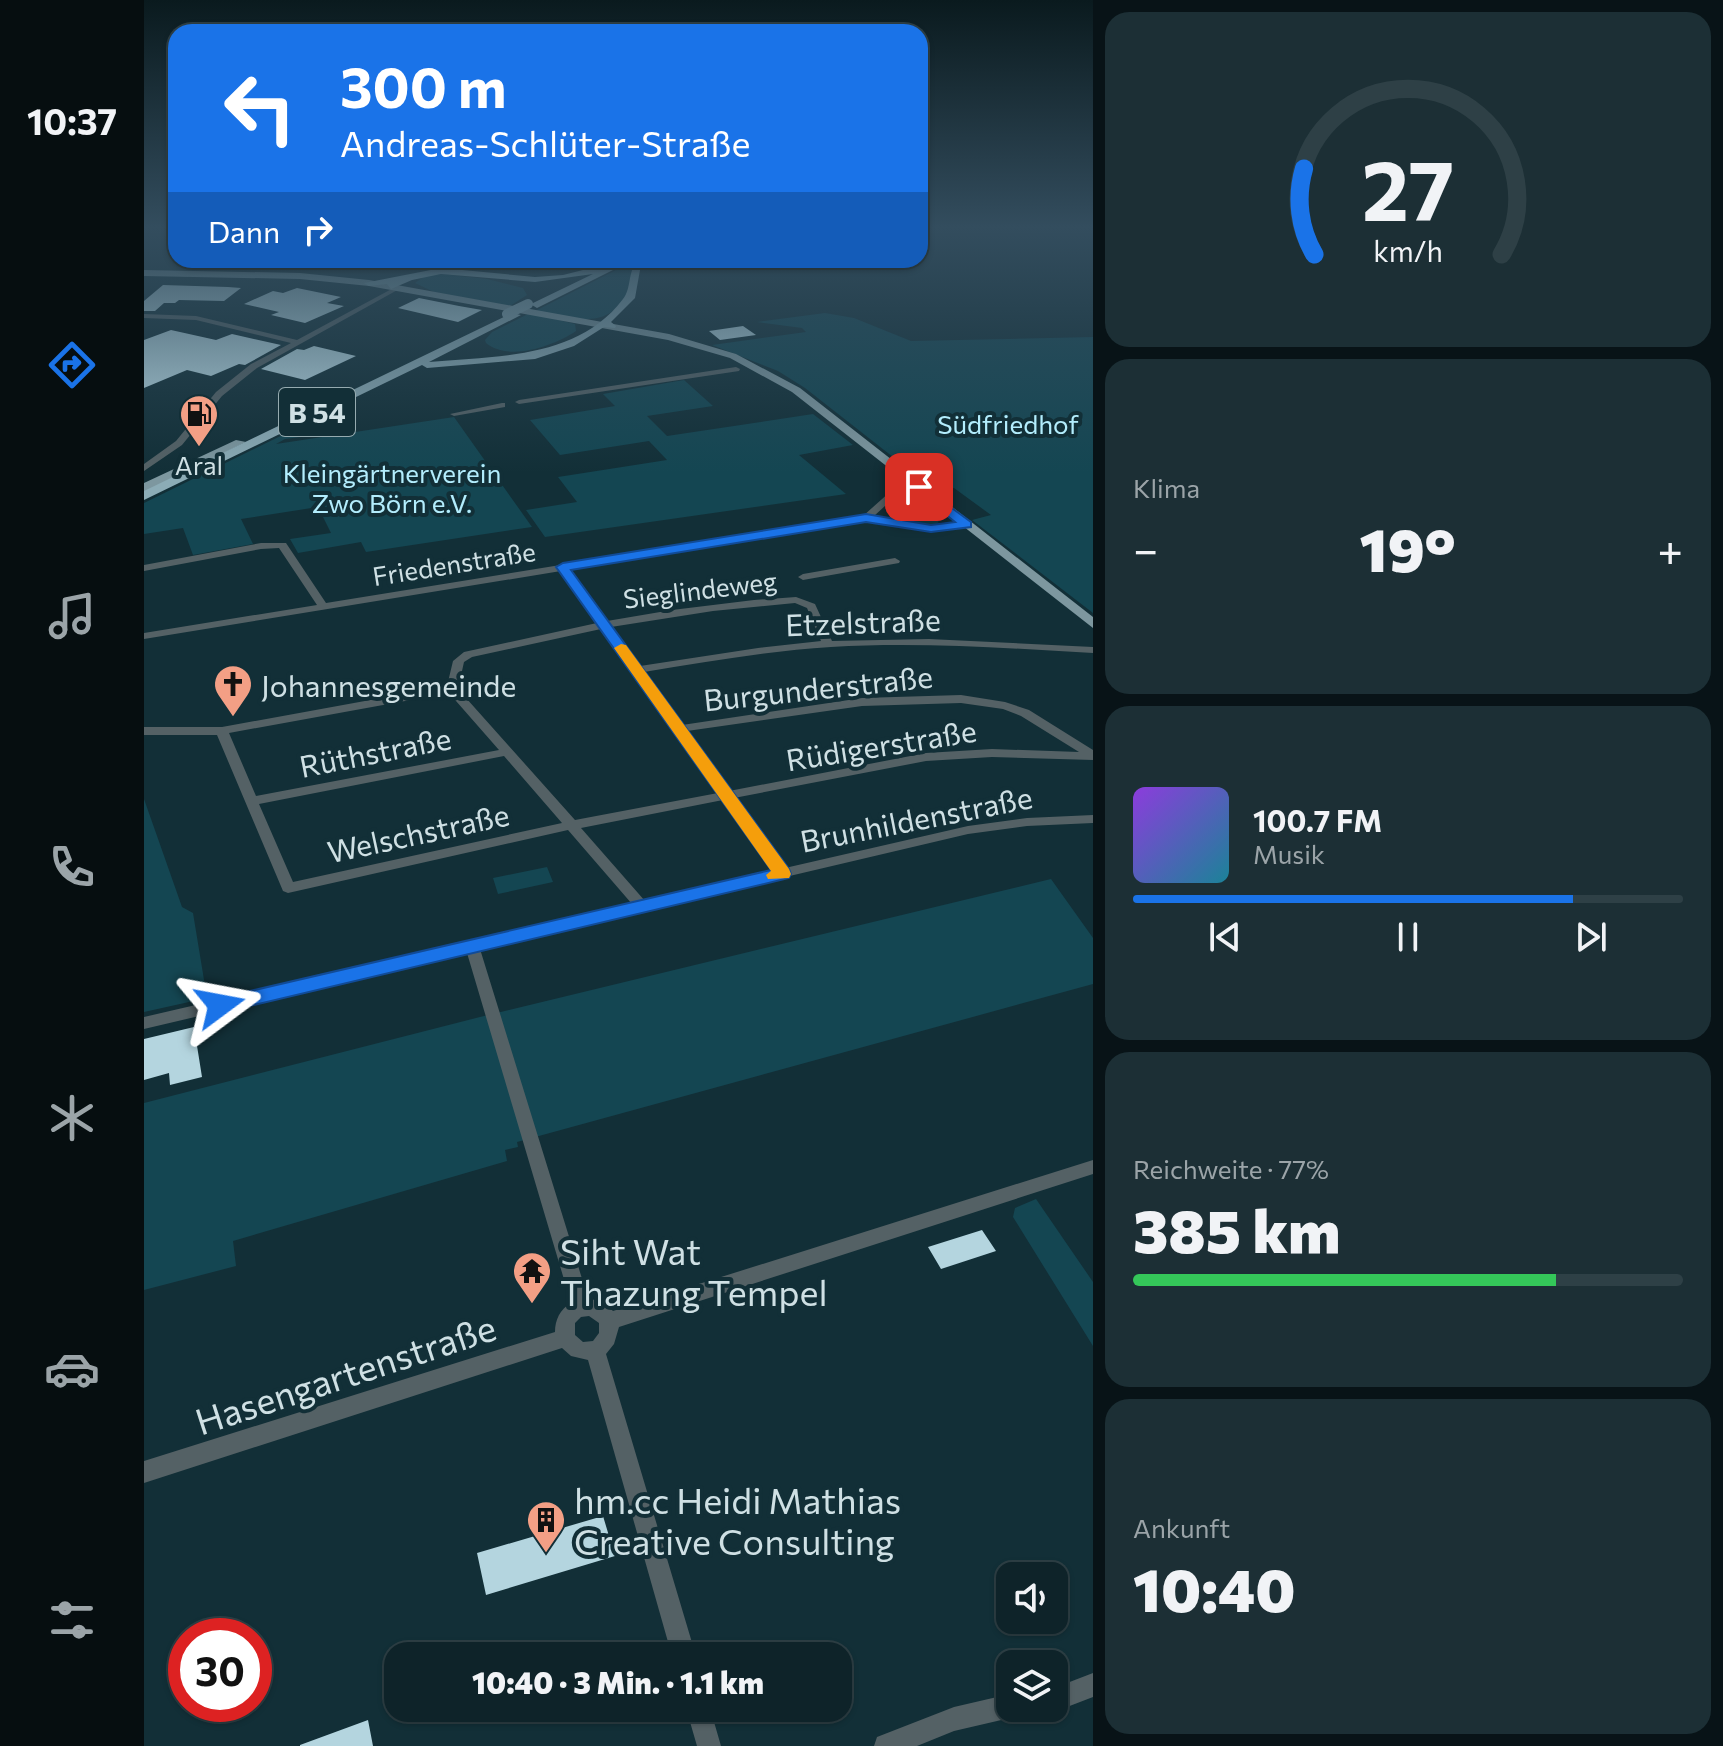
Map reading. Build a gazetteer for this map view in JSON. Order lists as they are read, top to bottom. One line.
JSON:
{"streets":{"highway":["B 54"],"street":["Friedenstraße","Sieglindeweg","Etzelstraße","Burgunderstraße","Rüdigerstraße","Rüthstraße","Brunhildenstraße","Welschstraße","Hasengartenstraße"]},"crossings":[["Sieglindeweg","Etzelstraße"],["Burgunderstraße","Rüdigerstraße"],["Rüdigerstraße","Welschstraße"],["Rüthstraße","Welschstraße"]],"parks":["Südfriedhof","Kleingärtnerverein Zwo Börn e.V."],"places":{"fuel station":["Aral"],"church":["Johannesgemeinde"],"temple":["Siht Wat Thazung Tempel"],"building":["hm.cc Heidi Mathias Creative Consulting"]},"page":{"tabs":"10:37","turn":["300 m","Andreas-Schlüter-Straße"],"then":"Dann","tile":["Klima",["Reichweite · 77%","385 km"],["Ankunft","10:40"]],"heat":["−","19°","+"],"song":["100.7 FM","Musik"],"limit":"30","trip":"10:40 · 3 Min. · 1.1 km","gauge":["27","km/h"]}}
